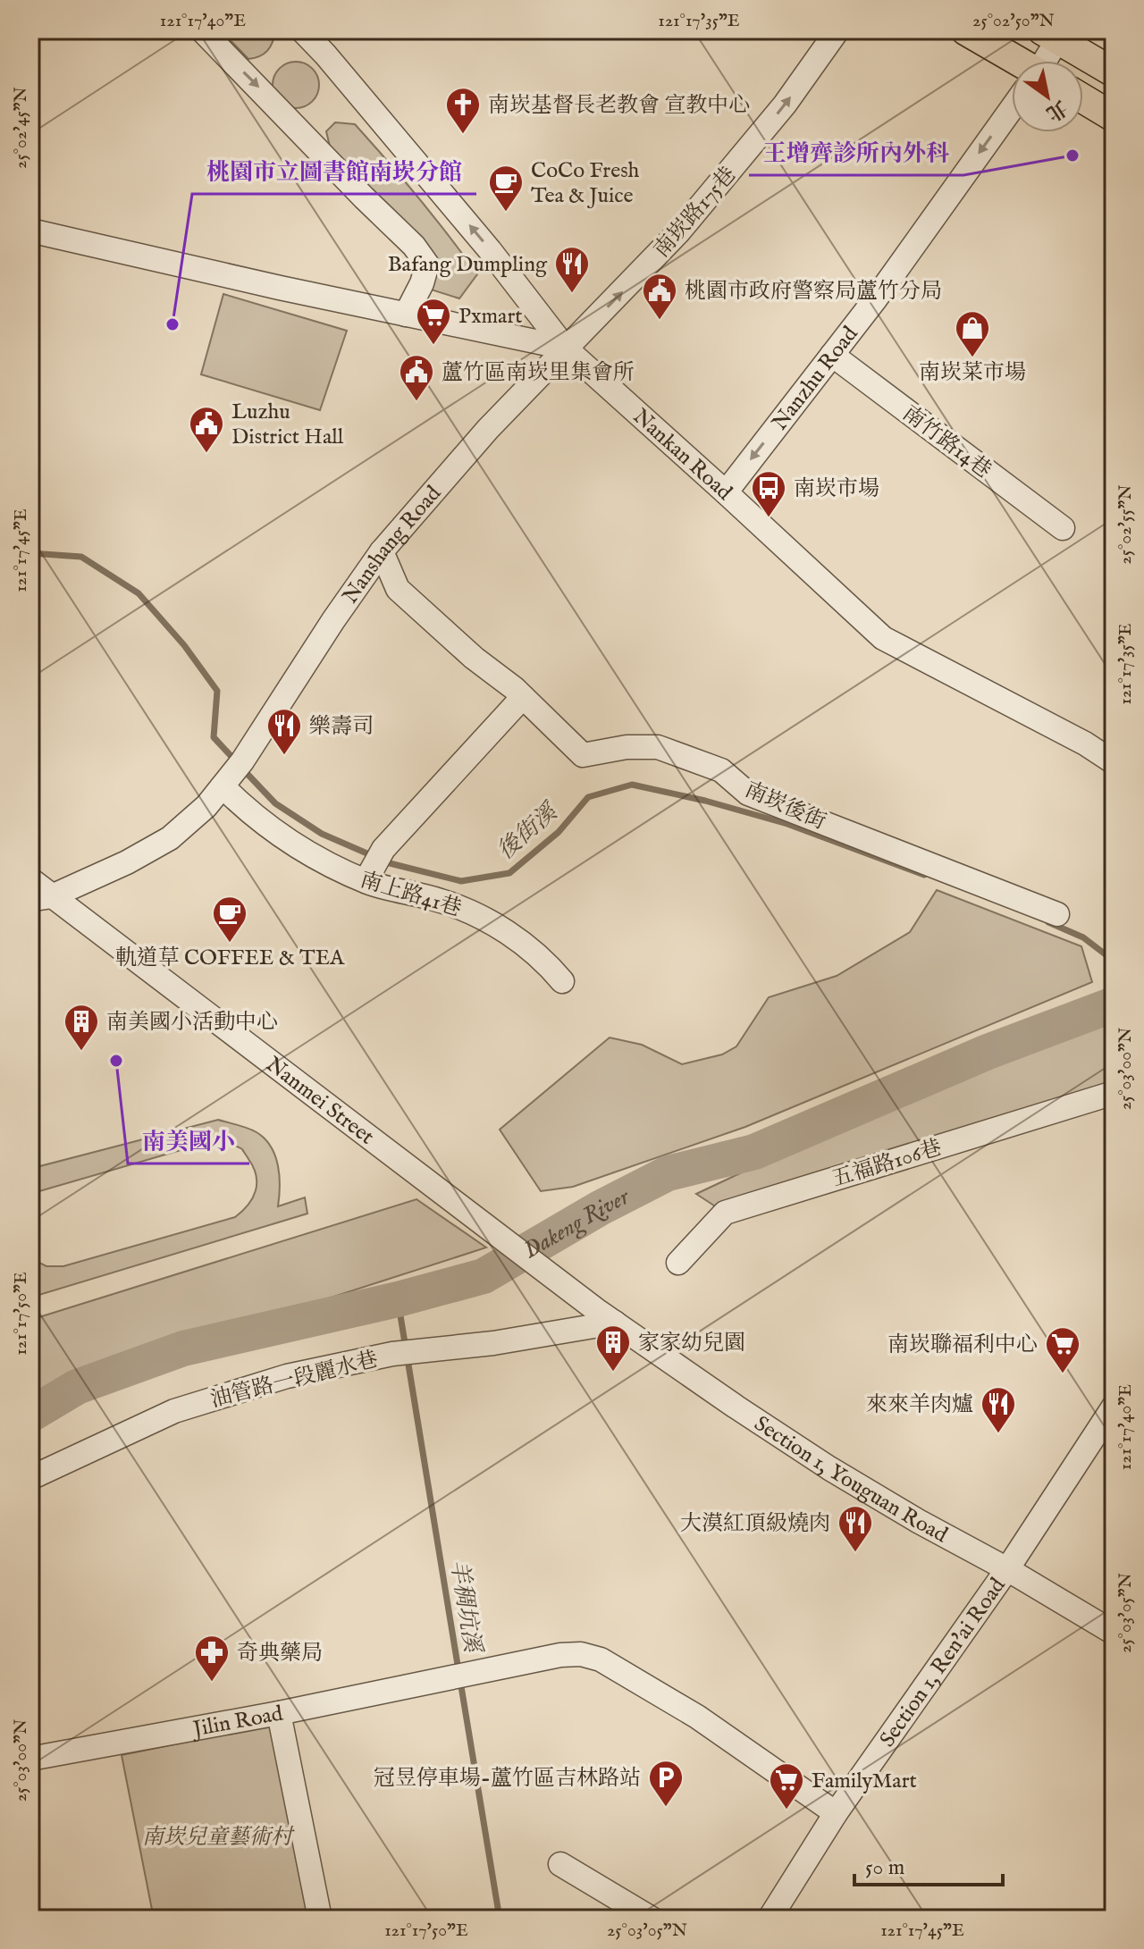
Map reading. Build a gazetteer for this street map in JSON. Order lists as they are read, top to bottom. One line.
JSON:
{"streets":{"street":["南崁路175巷","Nanzhu Road","南竹路14巷","Nankan Road","Nanshang Road","南崁後街","南上路41巷","Nanmei Street","五福路106巷","油管路一段麗水巷","Section 1, Youguan Road","Section 1, Ren'ai Road","Jilin Road"]},"crossings":[["南崁路175巷","Nankan Road"],["南崁路175巷","Nanshang Road"],["Nanzhu Road","南竹路14巷"],["Nanzhu Road","Nankan Road"],["Nankan Road","Nanshang Road"],["Nanshang Road","南崁後街"],["Nanshang Road","南上路41巷"],["Nanshang Road","Nanmei Street"],["Nanmei Street","油管路一段麗水巷"],["Nanmei Street","Section 1, Youguan Road"],["油管路一段麗水巷","Section 1, Youguan Road"],["Section 1, Youguan Road","Section 1, Ren'ai Road"],["Section 1, Ren'ai Road","Jilin Road"]],"one_way":["南崁路175巷","Nanzhu Road"],"water":["後街溪","Dakeng River","羊稠坑溪"],"parks":["南崁兒童藝術村"],"places":{"church":["南崁基督長老教會 宣教中心"],"other":["王增齊診所內外科","桃園市立圖書館南崁分館","南美國小"],"cafe":["CoCo Fresh Tea & Juice","軌道草 COFFEE & TEA"],"restaurant":["Bafang Dumpling","樂壽司","來來羊肉爐","大漠紅頂級燒肉"],"public building":["桃園市政府警察局蘆竹分局","蘆竹區南崁里集會所","Luzhu District Hall"],"supermarket":["Pxmart","南崁聯福利中心","FamilyMart"],"shop":["南崁菜市場"],"bus stop":["南崁市場"],"building":["南美國小活動中心","家家幼兒園"],"pharmacy":["奇典藥局"],"parking":["冠昱停車場-蘆竹區吉林路站"]},"scale_bar":"50 m","north":"bottom right","coordinates":["121°17'40\"E","121°17'35\"E","25°02'50\"N","25°02'45\"N","25°02'55\"N","121°17'45\"E","25°03'00\"N","121°17'50\"E","25°03'05\"N"]}
